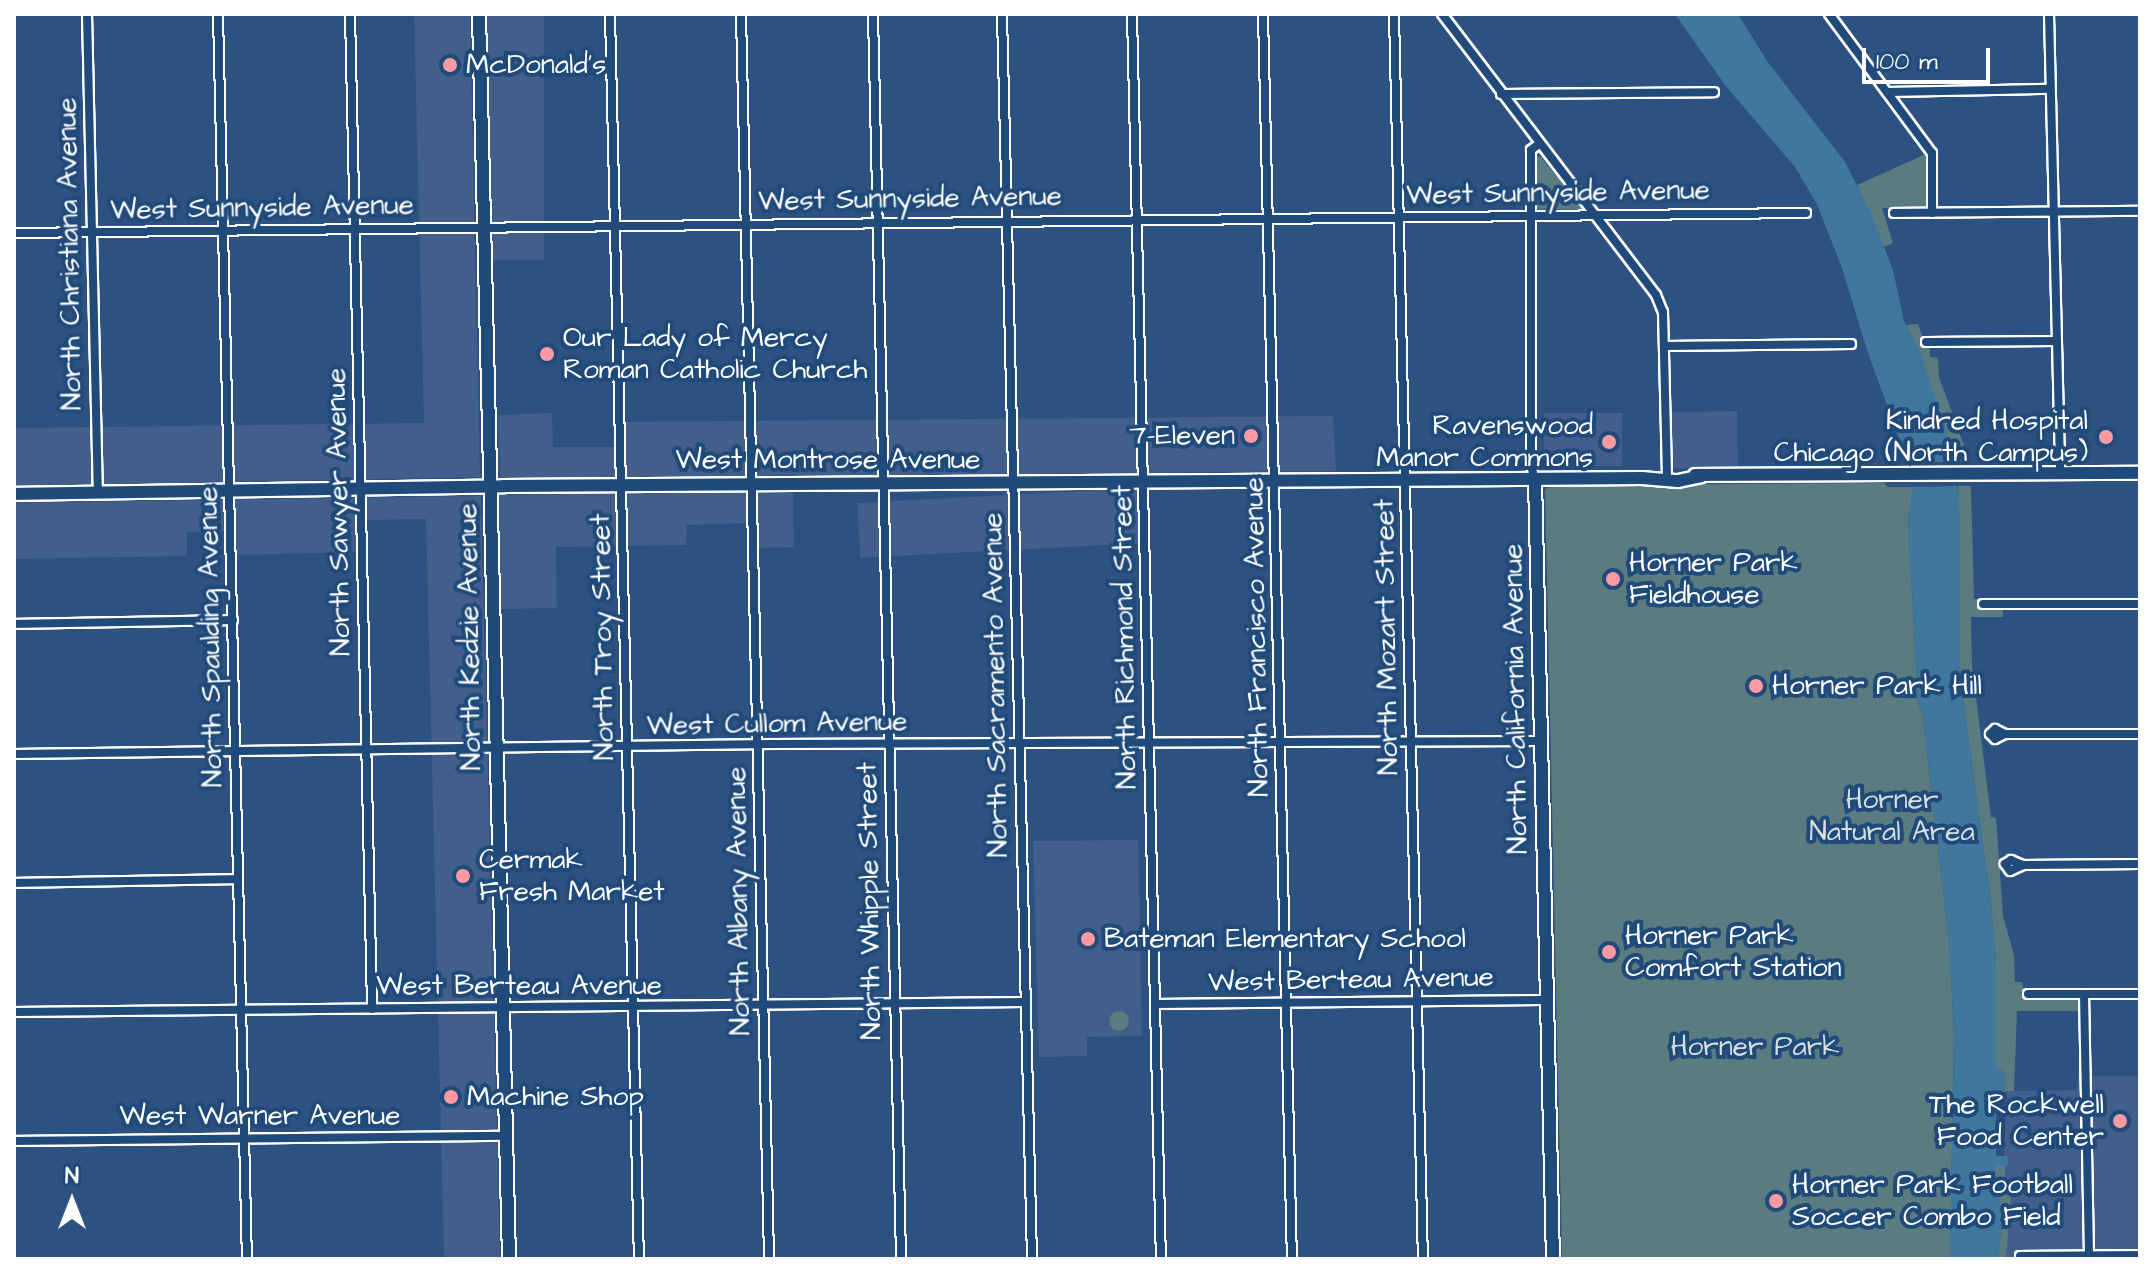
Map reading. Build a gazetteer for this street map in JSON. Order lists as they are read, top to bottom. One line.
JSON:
{"streets":{"main road":["West Montrose Avenue","North Kedzie Avenue","North California Avenue"],"street":["West Sunnyside Avenue","North Christiana Avenue","North Sawyer Avenue","North Spaulding Avenue","North Troy Street","North Richmond Street","North Francisco Avenue","North Mozart Street","North Sacramento Avenue","West Cullom Avenue","North Albany Avenue","North Whipple Street","West Berteau Avenue","West Warner Avenue"]},"crossings":[["West Sunnyside Avenue","North Christiana Avenue"],["West Sunnyside Avenue","North Sawyer Avenue"],["West Sunnyside Avenue","North Spaulding Avenue"],["West Sunnyside Avenue","North Kedzie Avenue"],["West Sunnyside Avenue","North Troy Street"],["West Sunnyside Avenue","North Richmond Street"],["West Sunnyside Avenue","North Francisco Avenue"],["West Sunnyside Avenue","North Mozart Street"],["West Sunnyside Avenue","North Sacramento Avenue"],["West Sunnyside Avenue","North California Avenue"],["West Sunnyside Avenue","North Albany Avenue"],["West Sunnyside Avenue","North Whipple Street"],["North Christiana Avenue","West Montrose Avenue"],["West Montrose Avenue","North Sawyer Avenue"],["West Montrose Avenue","North Spaulding Avenue"],["West Montrose Avenue","North Kedzie Avenue"],["West Montrose Avenue","North Troy Street"],["West Montrose Avenue","North Richmond Street"],["West Montrose Avenue","North Francisco Avenue"],["West Montrose Avenue","North Mozart Street"],["West Montrose Avenue","North Sacramento Avenue"],["West Montrose Avenue","North California Avenue"],["West Montrose Avenue","North Albany Avenue"],["West Montrose Avenue","North Whipple Street"],["North Sawyer Avenue","West Cullom Avenue"],["North Sawyer Avenue","West Berteau Avenue"],["North Spaulding Avenue","West Cullom Avenue"],["North Spaulding Avenue","West Berteau Avenue"],["North Spaulding Avenue","West Warner Avenue"],["North Kedzie Avenue","West Cullom Avenue"],["North Kedzie Avenue","West Berteau Avenue"],["North Kedzie Avenue","West Warner Avenue"],["North Troy Street","West Cullom Avenue"],["North Troy Street","West Berteau Avenue"],["North Richmond Street","West Cullom Avenue"],["North Richmond Street","West Berteau Avenue"],["North Francisco Avenue","West Cullom Avenue"],["North Francisco Avenue","West Berteau Avenue"],["North Mozart Street","West Cullom Avenue"],["North Mozart Street","West Berteau Avenue"],["North Sacramento Avenue","West Cullom Avenue"],["North Sacramento Avenue","West Berteau Avenue"],["North California Avenue","West Cullom Avenue"],["North California Avenue","West Berteau Avenue"],["West Cullom Avenue","North Albany Avenue"],["West Cullom Avenue","North Whipple Street"],["North Albany Avenue","West Berteau Avenue"],["North Whipple Street","West Berteau Avenue"]],"parks":["Horner Natural Area","Horner Park"],"places":["McDonald's","Our Lady of Mercy Roman Catholic Church","7-Eleven","Kindred Hospital Chicago (North Campus)","Ravenswood Manor Commons","Horner Park Fieldhouse","Horner Park Hill","Cermak Fresh Market","Bateman Elementary School","Horner Park Comfort Station","Machine Shop","The Rockwell Food Center","Horner Park Football Soccer Combo Field"],"scale_bar":"100 m","north":"top"}
